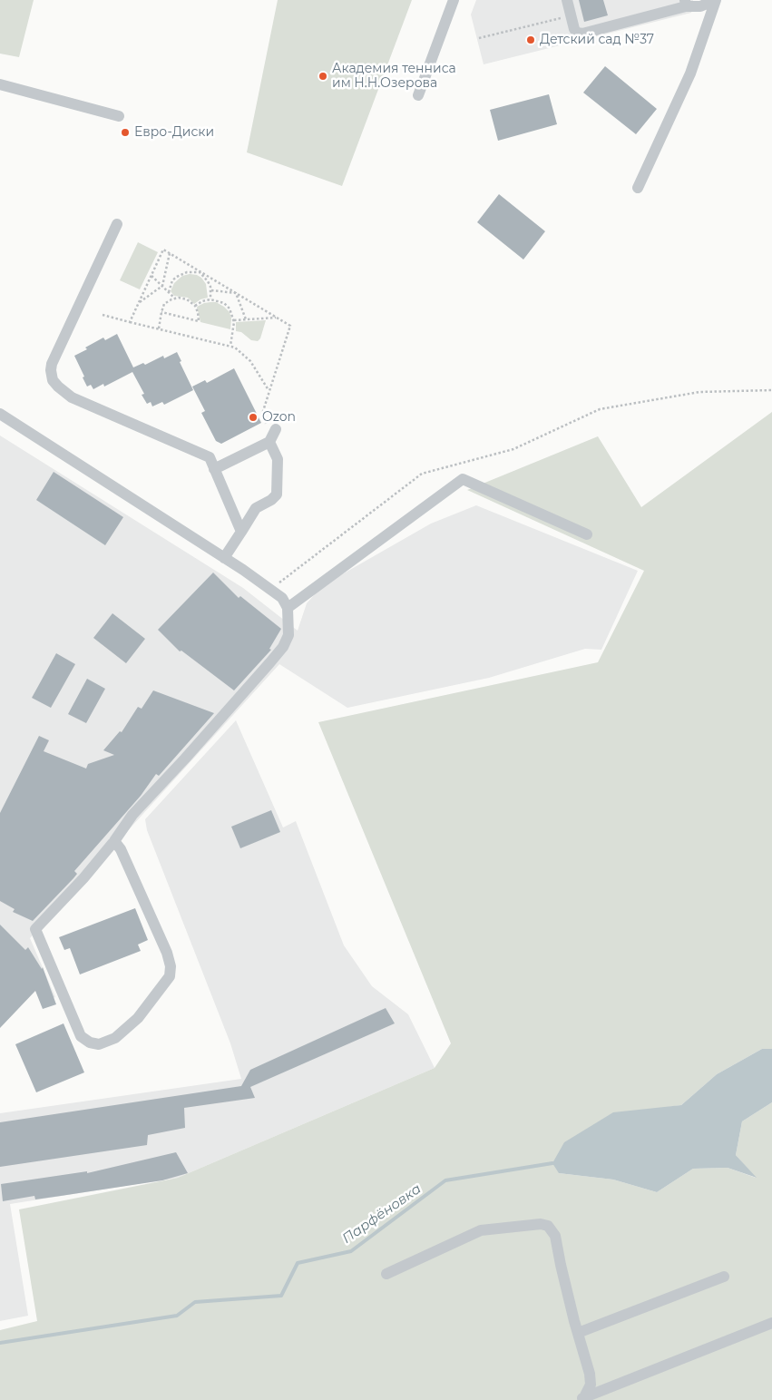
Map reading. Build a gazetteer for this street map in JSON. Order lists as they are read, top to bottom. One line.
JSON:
{"water":["Парфёновка"],"places":["Детский сад №37","Академия тенниса им Н.Н.Озерова","Евро-Диски","Ozon"]}
